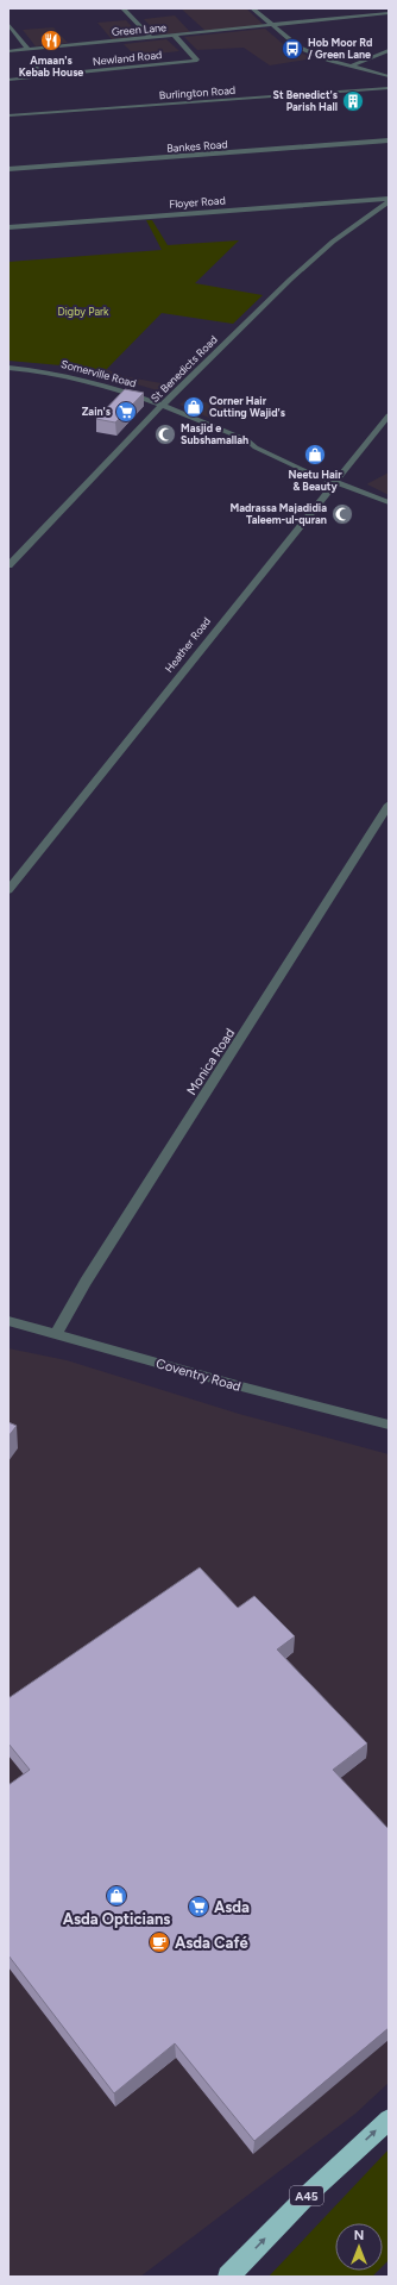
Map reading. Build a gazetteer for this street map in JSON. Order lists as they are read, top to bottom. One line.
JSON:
{"streets":{"highway":["A45"],"street":["Green Lane","Newland Road","Burlington Road","Bankes Road","Floyer Road","St Benedicts Road","Somerville Road","Heather Road","Monica Road","Coventry Road"]},"crossings":[["Green Lane","Newland Road"],["Floyer Road","St Benedicts Road"],["St Benedicts Road","Somerville Road"],["Somerville Road","Heather Road"],["Monica Road","Coventry Road"]],"parks":["Digby Park"],"places":{"restaurant":["Amaan's Kebab House"],"bus stop":["Hob Moor Rd / Green Lane"],"building":["St Benedict's Parish Hall"],"shop":["Corner Hair Cutting Wajid's","Neetu Hair & Beauty","Asda Opticians"],"supermarket":["Zain's","Asda"],"mosque":["Masjid e Subshamallah","Madrassa Majadidia Taleem-ul-quran"],"cafe":["Asda Café"]},"north":"top"}
